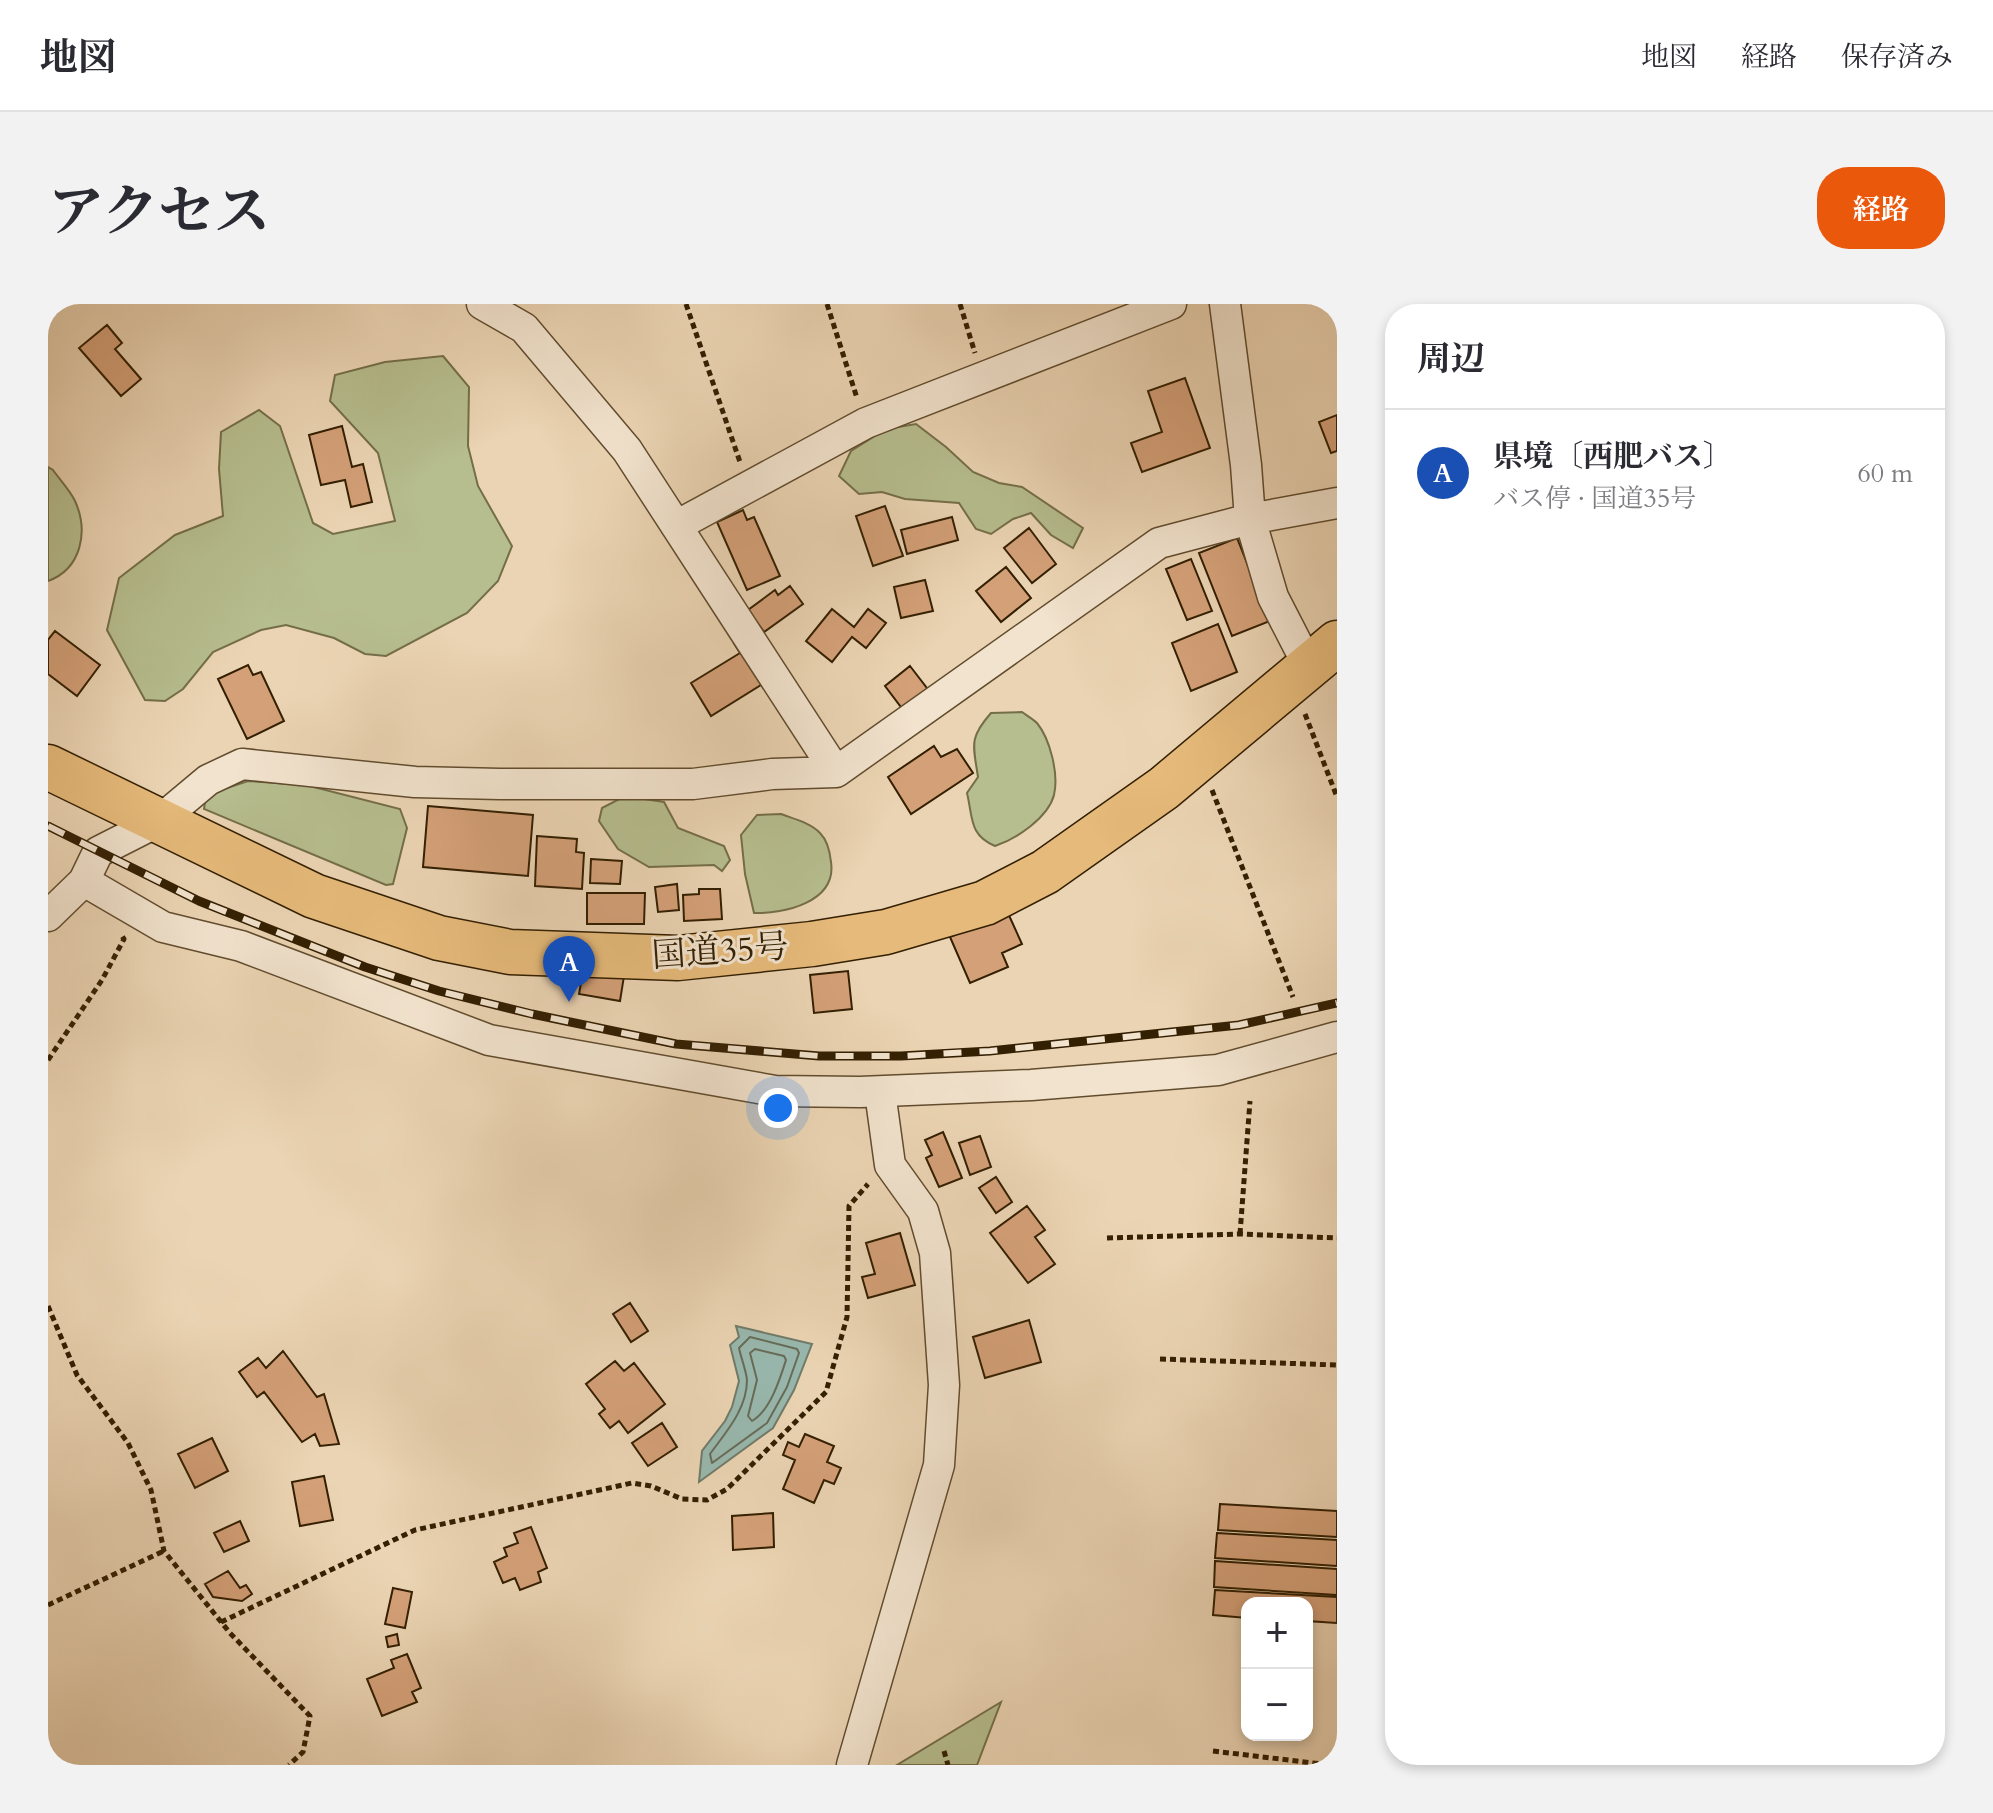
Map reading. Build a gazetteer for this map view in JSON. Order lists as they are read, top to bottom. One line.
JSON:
{"streets":{"highway":["国道35号"]},"page":{"header":"地図","nav":["地図","経路","保存済み"],"title":"アクセス","buttons":"経路","heading":"周辺","list":[{"mark":"A","name":"県境〔西肥バス〕","note":"バス停 · 国道35号","value":"60 m"}],"pins":"A","map_buttons":["+","−"]}}
